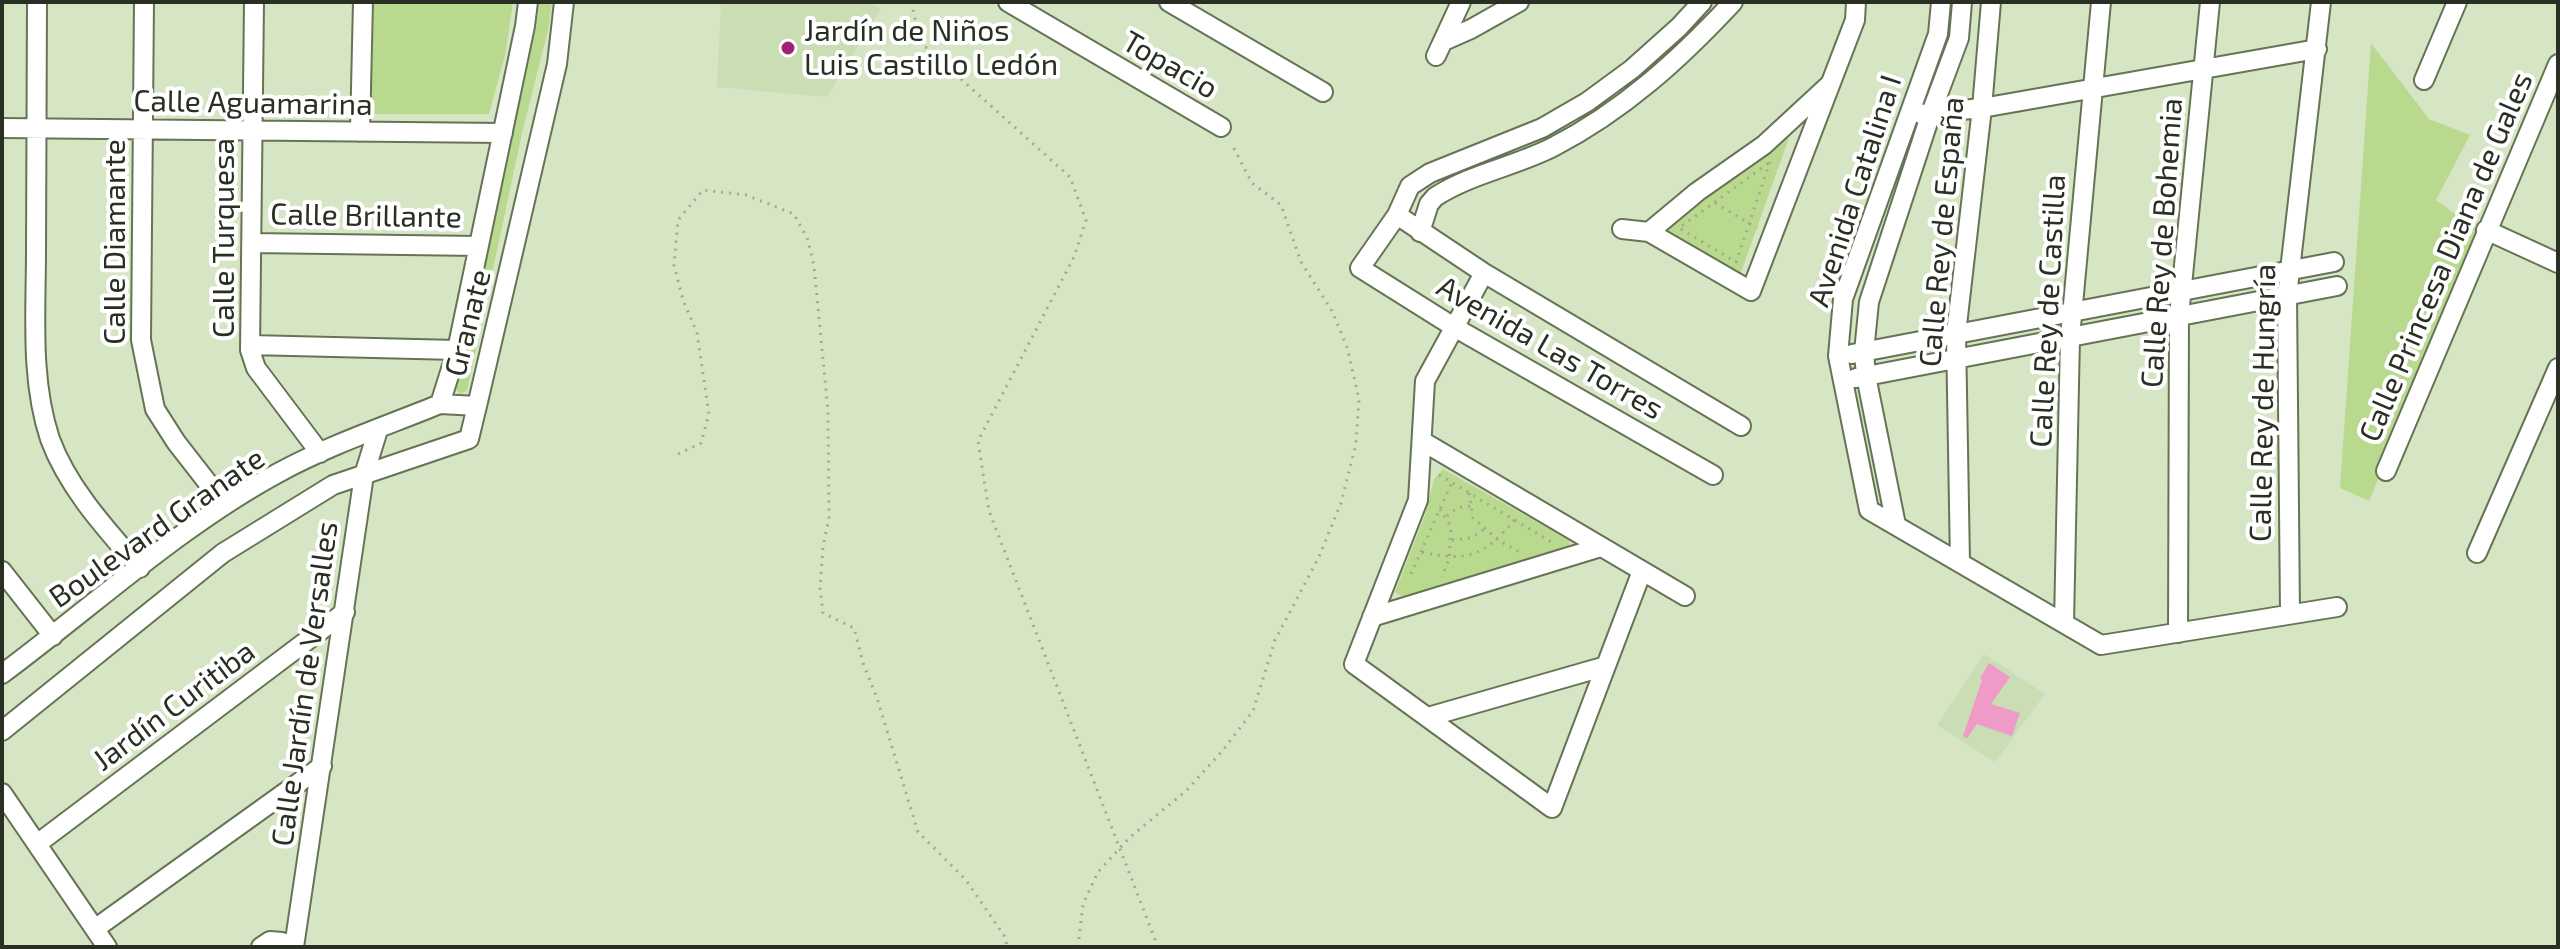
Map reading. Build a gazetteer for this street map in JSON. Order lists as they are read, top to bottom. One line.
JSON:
{"streets":{"street":["Topacio","Calle Aguamarina","Avenida Catalina I","Calle Brillante","Calle Rey de España","Calle Turquesa","Calle Diamante","Calle Rey de Bohemia","Calle Princesa Diana de Gales","Calle Rey de Castilla","Granate","Avenida Las Torres","Calle Rey de Hungría","Boulevard Granate","Calle Jardín de Versalles","Jardín Curitiba"]},"crossings":[["Calle Aguamarina","Calle Turquesa"],["Calle Aguamarina","Calle Diamante"],["Calle Aguamarina","Granate"],["Avenida Catalina I","Calle Rey de España"],["Avenida Catalina I","Calle Rey de Bohemia"],["Avenida Catalina I","Calle Rey de Castilla"],["Avenida Catalina I","Calle Rey de Hungría"],["Calle Brillante","Calle Turquesa"],["Calle Brillante","Granate"],["Calle Turquesa","Boulevard Granate"],["Calle Diamante","Boulevard Granate"],["Granate","Boulevard Granate"],["Boulevard Granate","Calle Jardín de Versalles"],["Calle Jardín de Versalles","Jardín Curitiba"]],"places":["Jardín de Niños Luis Castillo Ledón"]}
